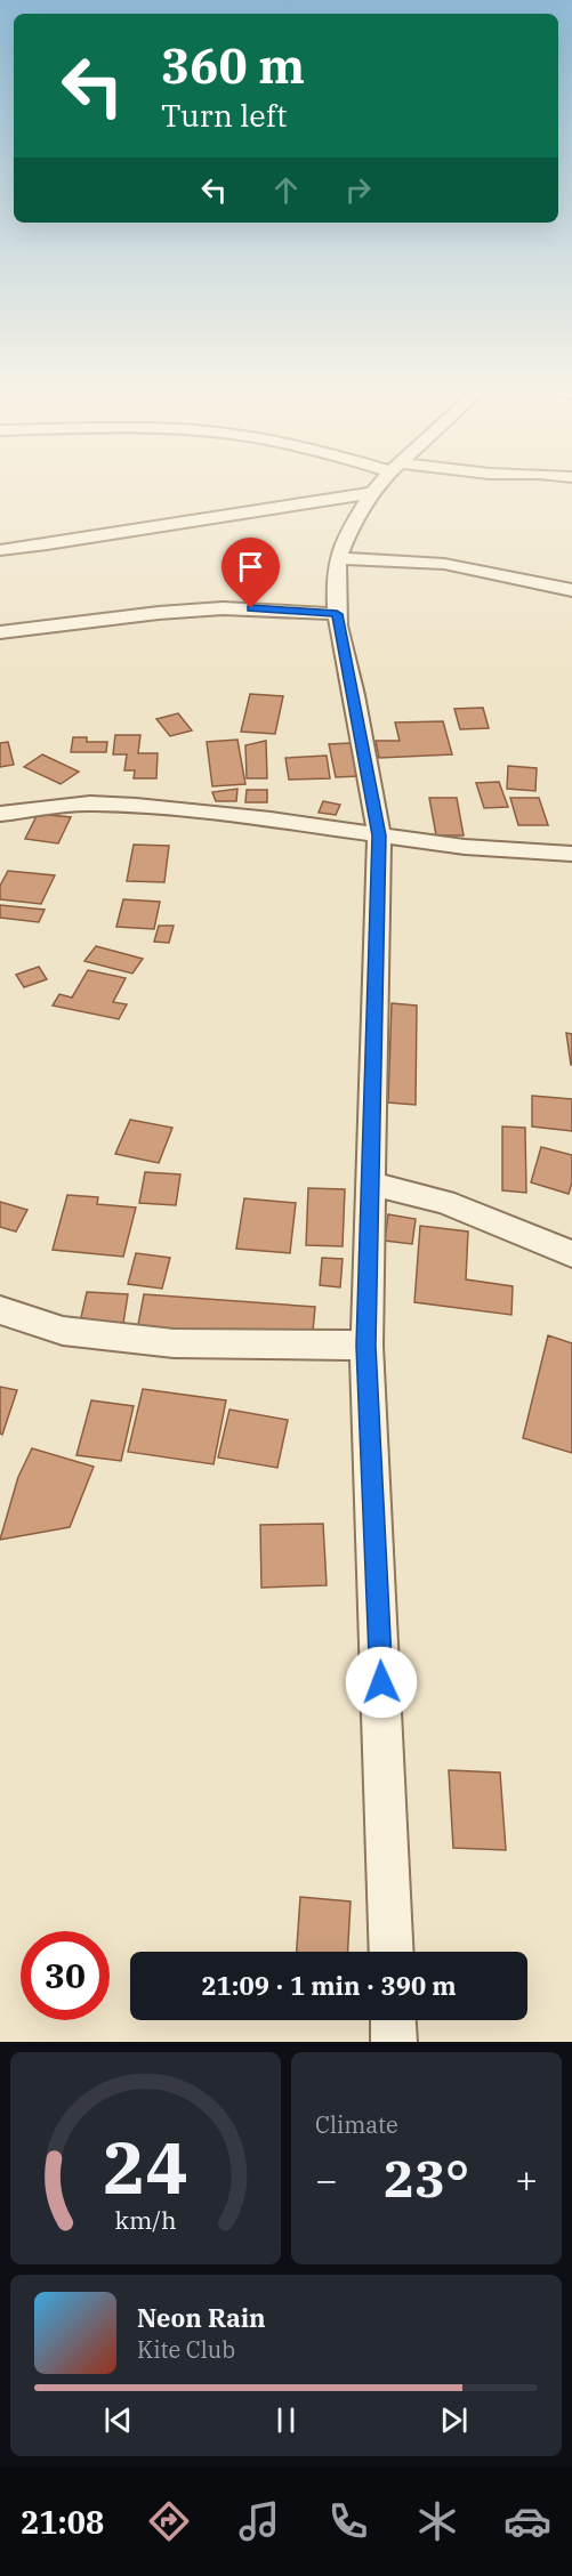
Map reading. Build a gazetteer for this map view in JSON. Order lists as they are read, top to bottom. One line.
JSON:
{"page":{"turn":["360 m","Turn left"],"limit":"30","trip":"21:09 · 1 min · 390 m","tile":"Climate","heat":["−","23°","+"],"song":["Neon Rain","Kite Club"],"tabs":"21:08","gauge":["24","km/h"]}}
